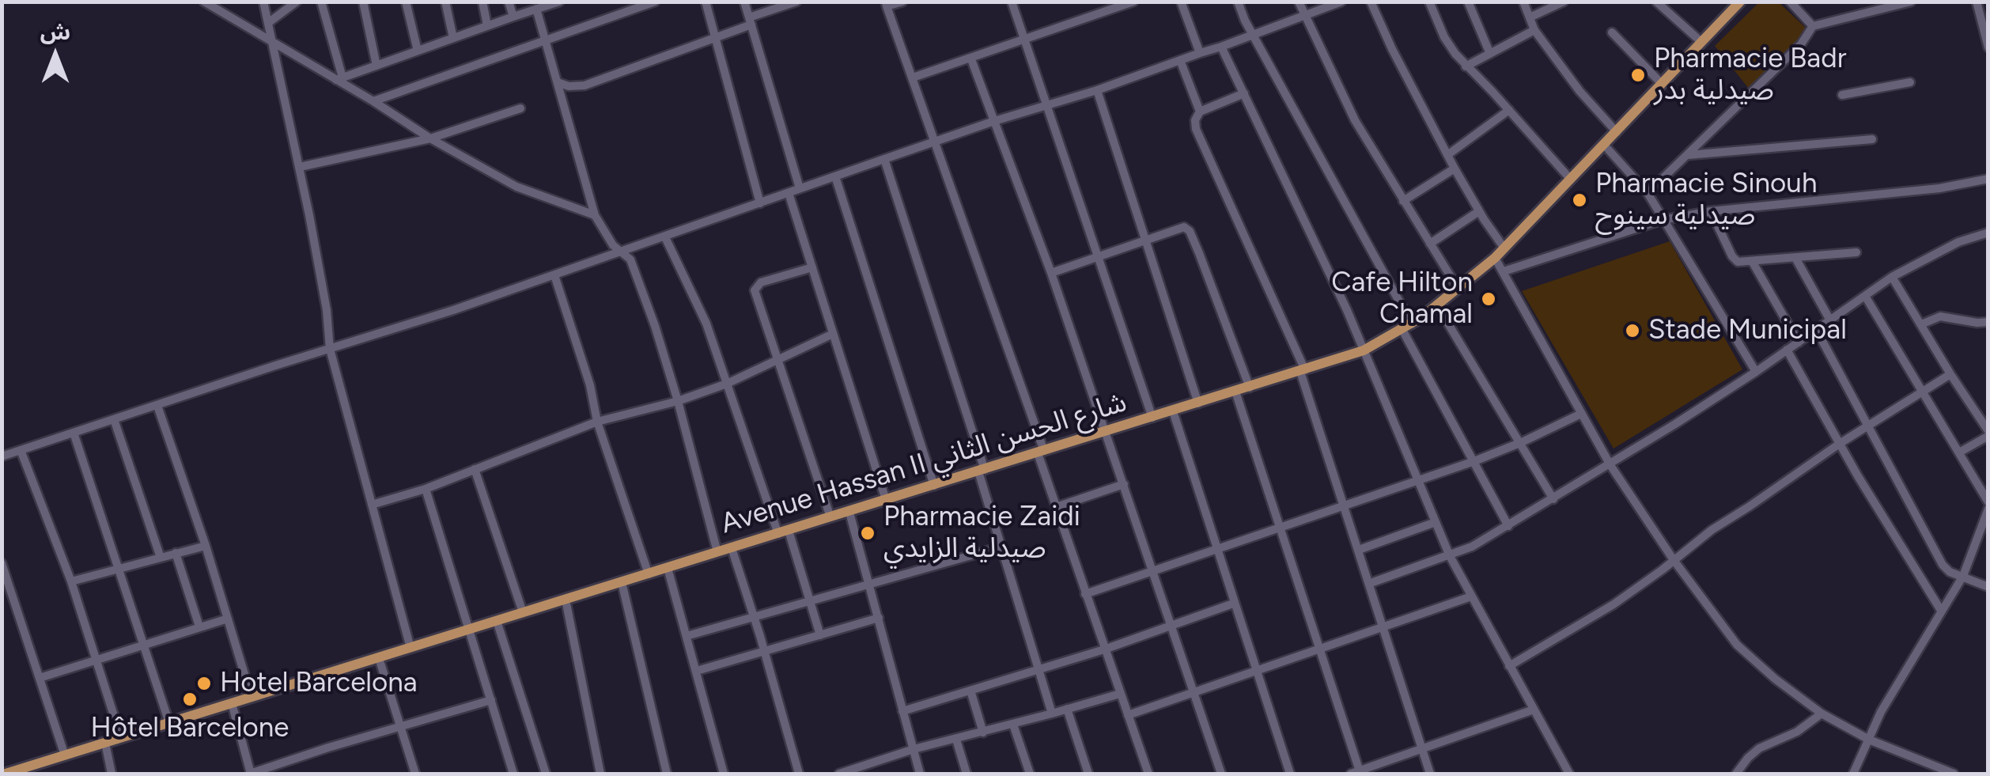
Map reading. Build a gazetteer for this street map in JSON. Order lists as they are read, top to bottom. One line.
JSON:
{"streets":{"main road":["Avenue Hassan II شارع الحسن الثاني"]},"places":["Pharmacie Badr صيدلية بدر","Pharmacie Sinouh صيدلية سينوح","Cafe Hilton Chamal","Stade Municipal","Pharmacie Zaidi صيدلية الزايدي","Hotel Barcelona","Hôtel Barcelone"],"north":"top"}
